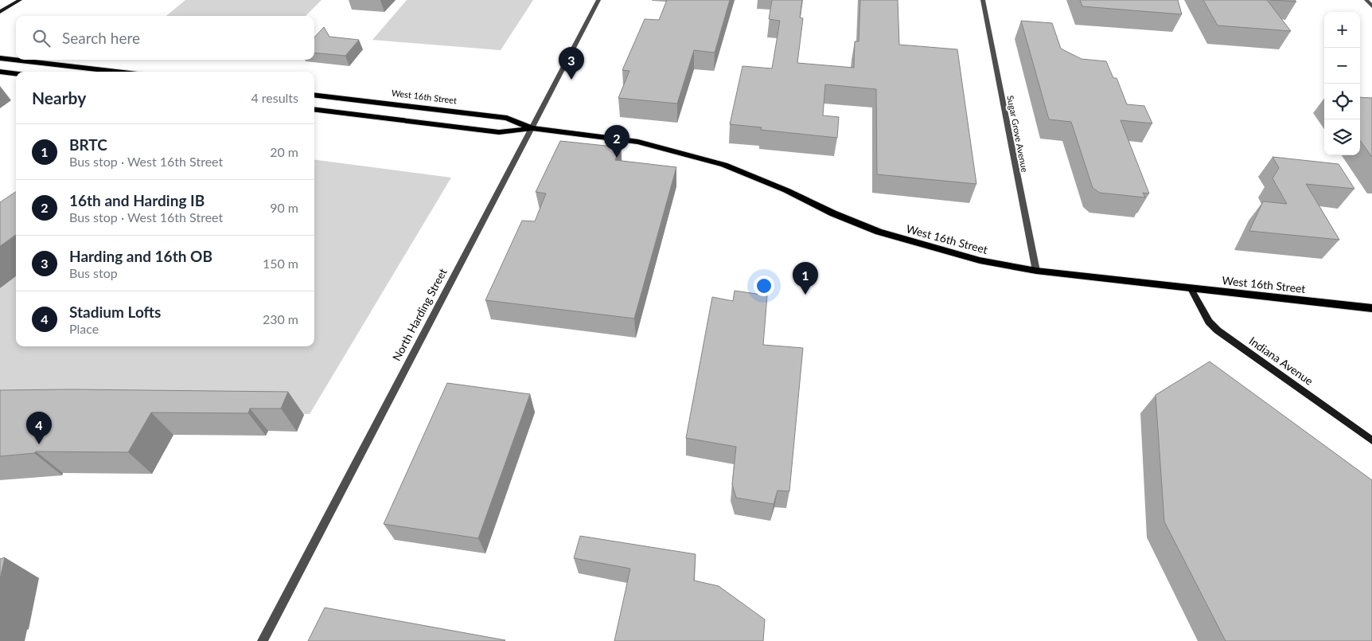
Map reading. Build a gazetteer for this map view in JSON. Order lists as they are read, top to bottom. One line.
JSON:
{"streets":{"main road":["West 16th Street","Indiana Avenue"],"street":["Sugar Grove Avenue","North Harding Street"]},"crossings":[["West 16th Street","Sugar Grove Avenue"],["West 16th Street","North Harding Street"],["West 16th Street","Indiana Avenue"]],"page":{"map_buttons":["+","−"],"search":"Search here","pins":["3","2","1","4"],"heading":["Nearby","4 results"],"list":[{"mark":"1","name":"BRTC","note":"Bus stop · West 16th Street","value":"20 m"},{"mark":"2","name":"16th and Harding IB","note":"Bus stop · West 16th Street","value":"90 m"},{"mark":"3","name":"Harding and 16th OB","note":"Bus stop","value":"150 m"},{"mark":"4","name":"Stadium Lofts","note":"Place","value":"230 m"}]}}
